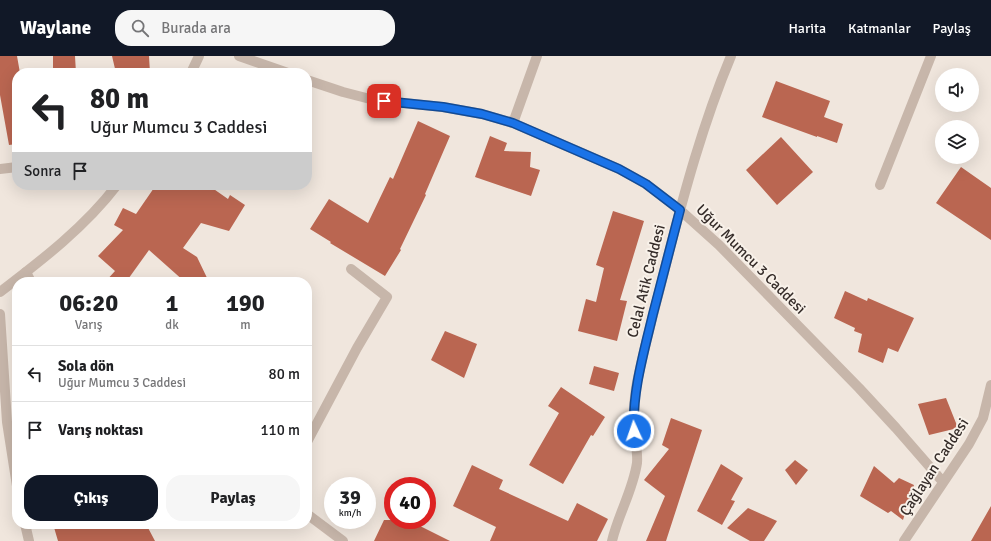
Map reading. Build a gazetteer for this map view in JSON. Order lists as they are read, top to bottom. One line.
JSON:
{"streets":{"street":["Uğur Mumcu 3 Caddesi","Celal Atik Caddesi","Çağlayan Caddesi"]},"crossings":[["Uğur Mumcu 3 Caddesi","Celal Atik Caddesi"],["Uğur Mumcu 3 Caddesi","Çağlayan Caddesi"]],"page":{"header":"Waylane","search":"Burada ara","nav":["Harita","Katmanlar","Paylaş"],"turn":["80 m","Uğur Mumcu 3 Caddesi"],"then":"Sonra","eta":["06:20","Varış","1","dk","190","m"],"list":[{"name":"Sola dön","note":"Uğur Mumcu 3 Caddesi","value":"80 m"},{"name":"Varış noktası","value":"110 m"}],"buttons":["Çıkış","Paylaş"],"speed":"39 km/h","limit":"40"}}
